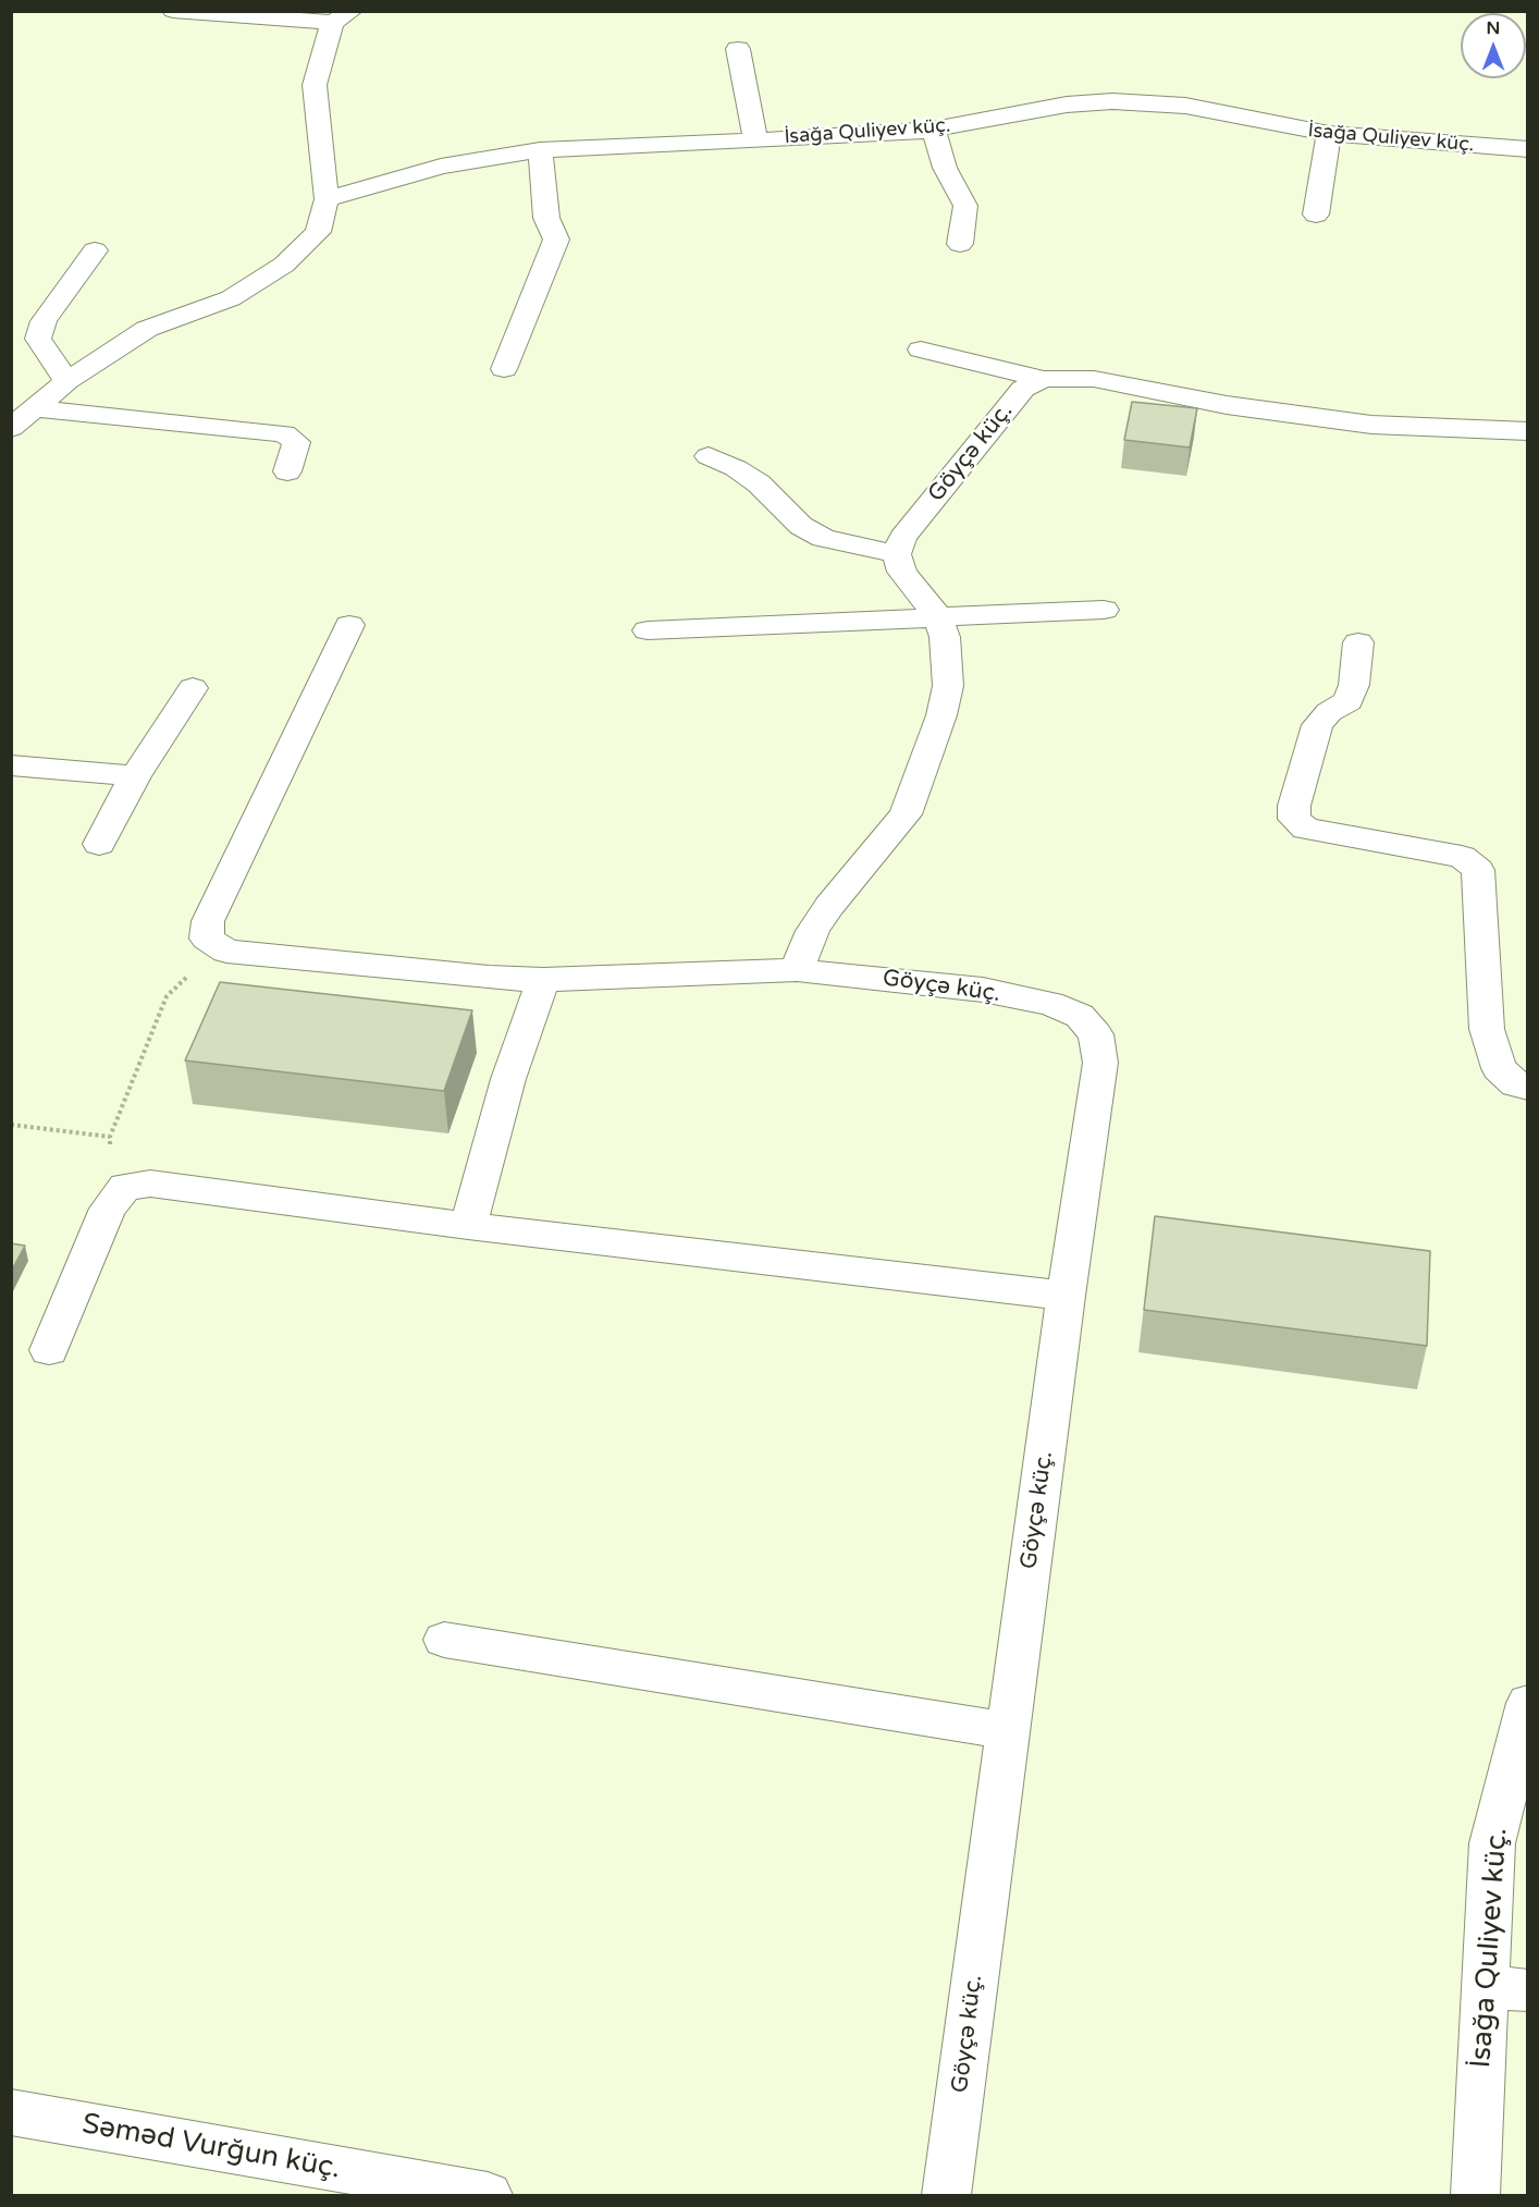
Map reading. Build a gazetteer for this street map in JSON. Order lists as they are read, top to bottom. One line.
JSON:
{"streets":{"street":["İsağa Quliyev küç.","Göyçə küç.","Səməd Vurğun küç."]},"north":"top"}
